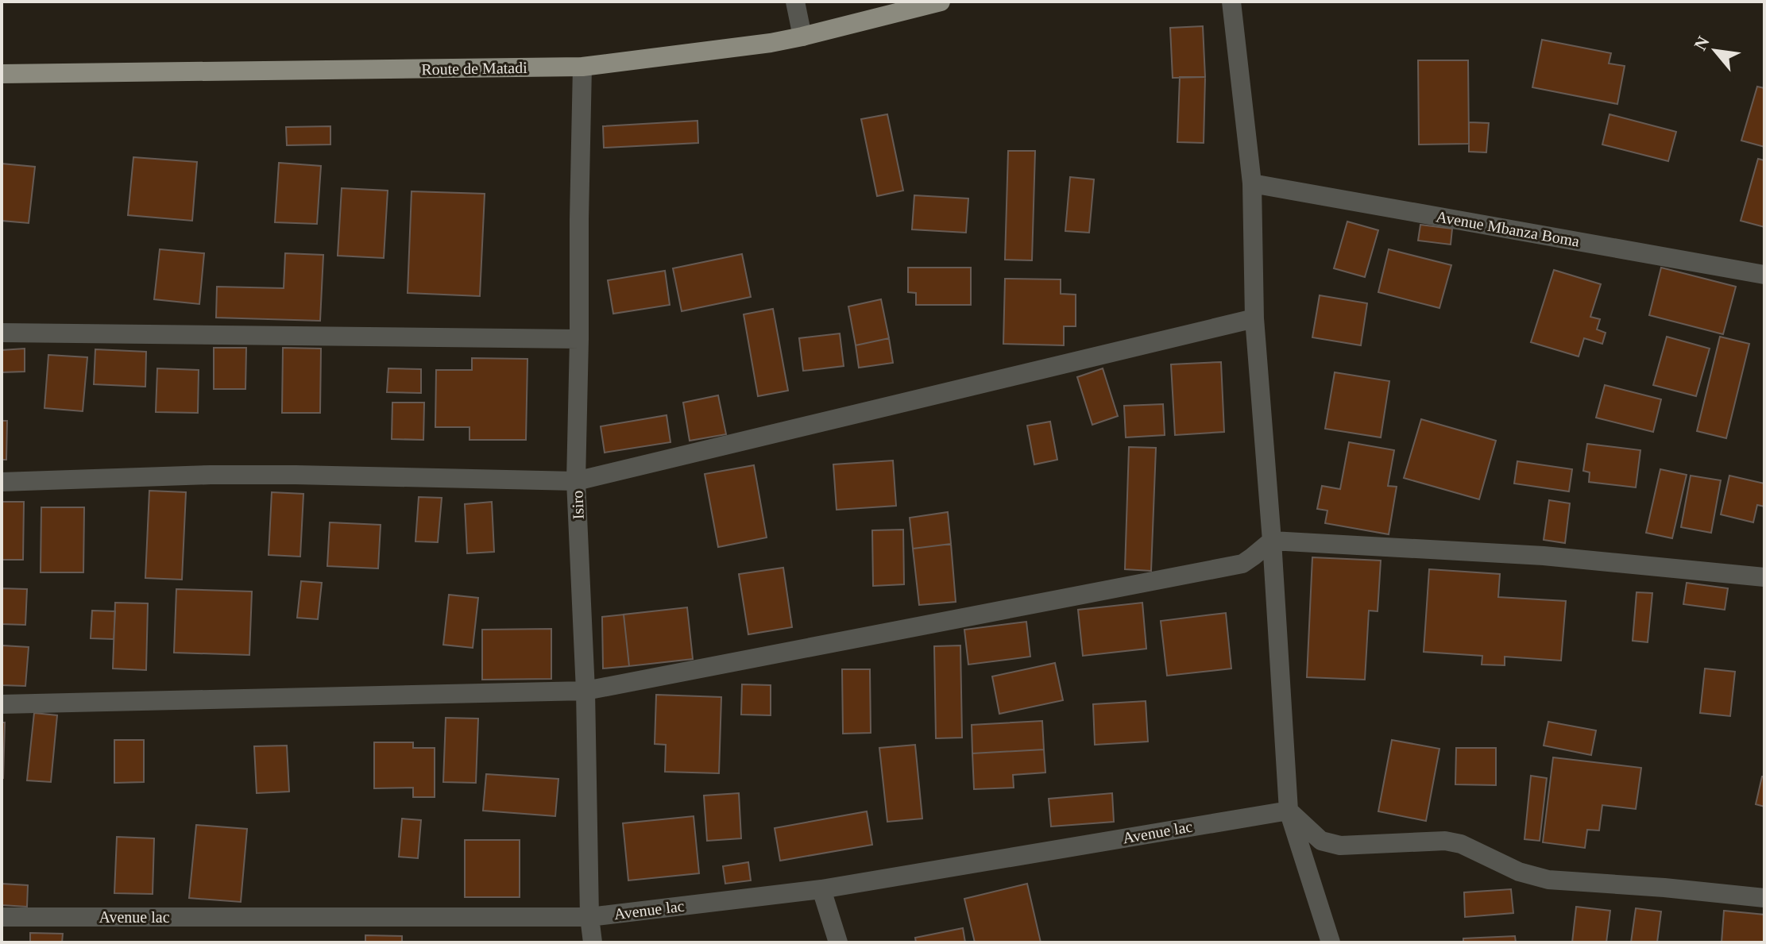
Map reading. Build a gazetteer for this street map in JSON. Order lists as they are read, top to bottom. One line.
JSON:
{"streets":{"main road":["Route de Matadi"],"street":["Avenue Mbanza Boma","Isiro","Avenue lac"]},"crossings":[["Route de Matadi","Isiro"],["Isiro","Avenue lac"]],"north":"top left"}
